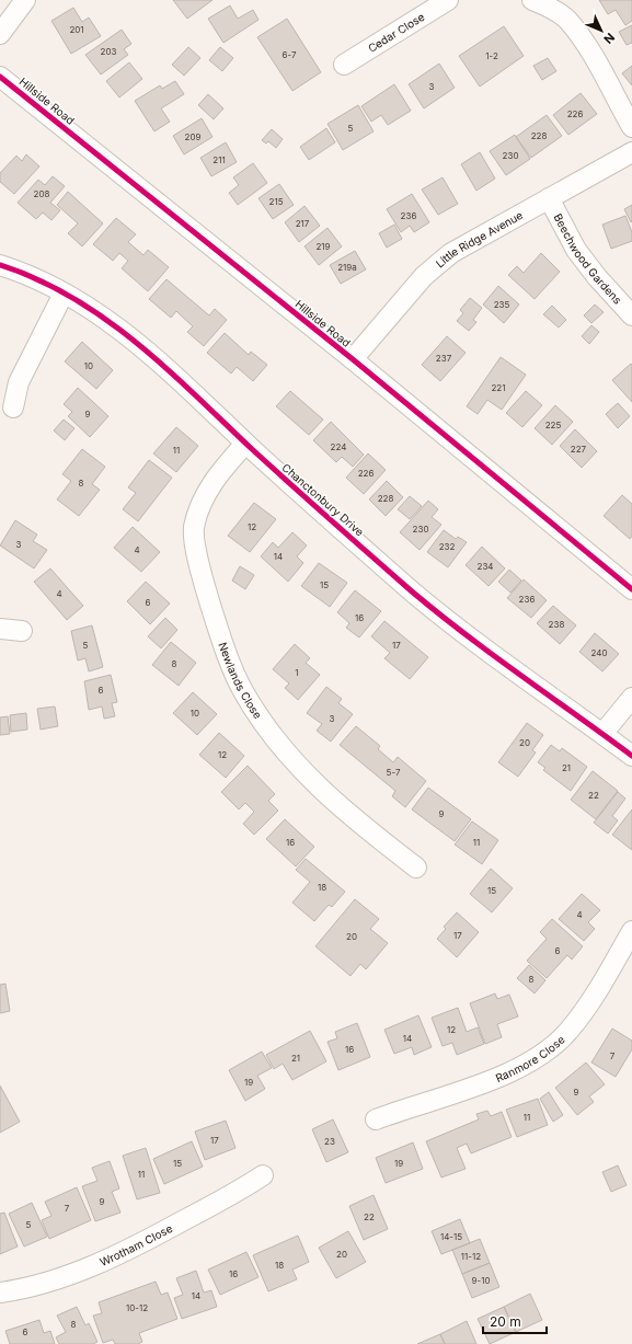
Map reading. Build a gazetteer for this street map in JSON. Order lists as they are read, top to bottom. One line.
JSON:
{"streets":{"street":["Cedar Close","Hillside Road","Little Ridge Avenue","Beechwood Gardens","Chanctonbury Drive","Newlands Close","Ranmore Close","Wrotham Close"]},"crossings":[["Hillside Road","Little Ridge Avenue"],["Little Ridge Avenue","Beechwood Gardens"],["Chanctonbury Drive","Newlands Close"]],"house_numbers":["201","203","6-7","1-2","3","226","5","228","209","230","211","208","215","236","217","219","219a","235","237","10","221","9","225","224","227","11","226","8","228","12","230","3","232","4","14","234","15","4","236","6","16","238","5","17","240","8","1","6","10","3","20","12","21","5-7","22","9","16","11","18","15","4","17","20","6","8","12","14","16","7","21","19","9","11","17","23","15","19","11","9","7","22","5","14-15","20","11-12","18","16","9-10","14","10-12","8","6"],"scale_bar":"20 m","north":"bottom right"}
